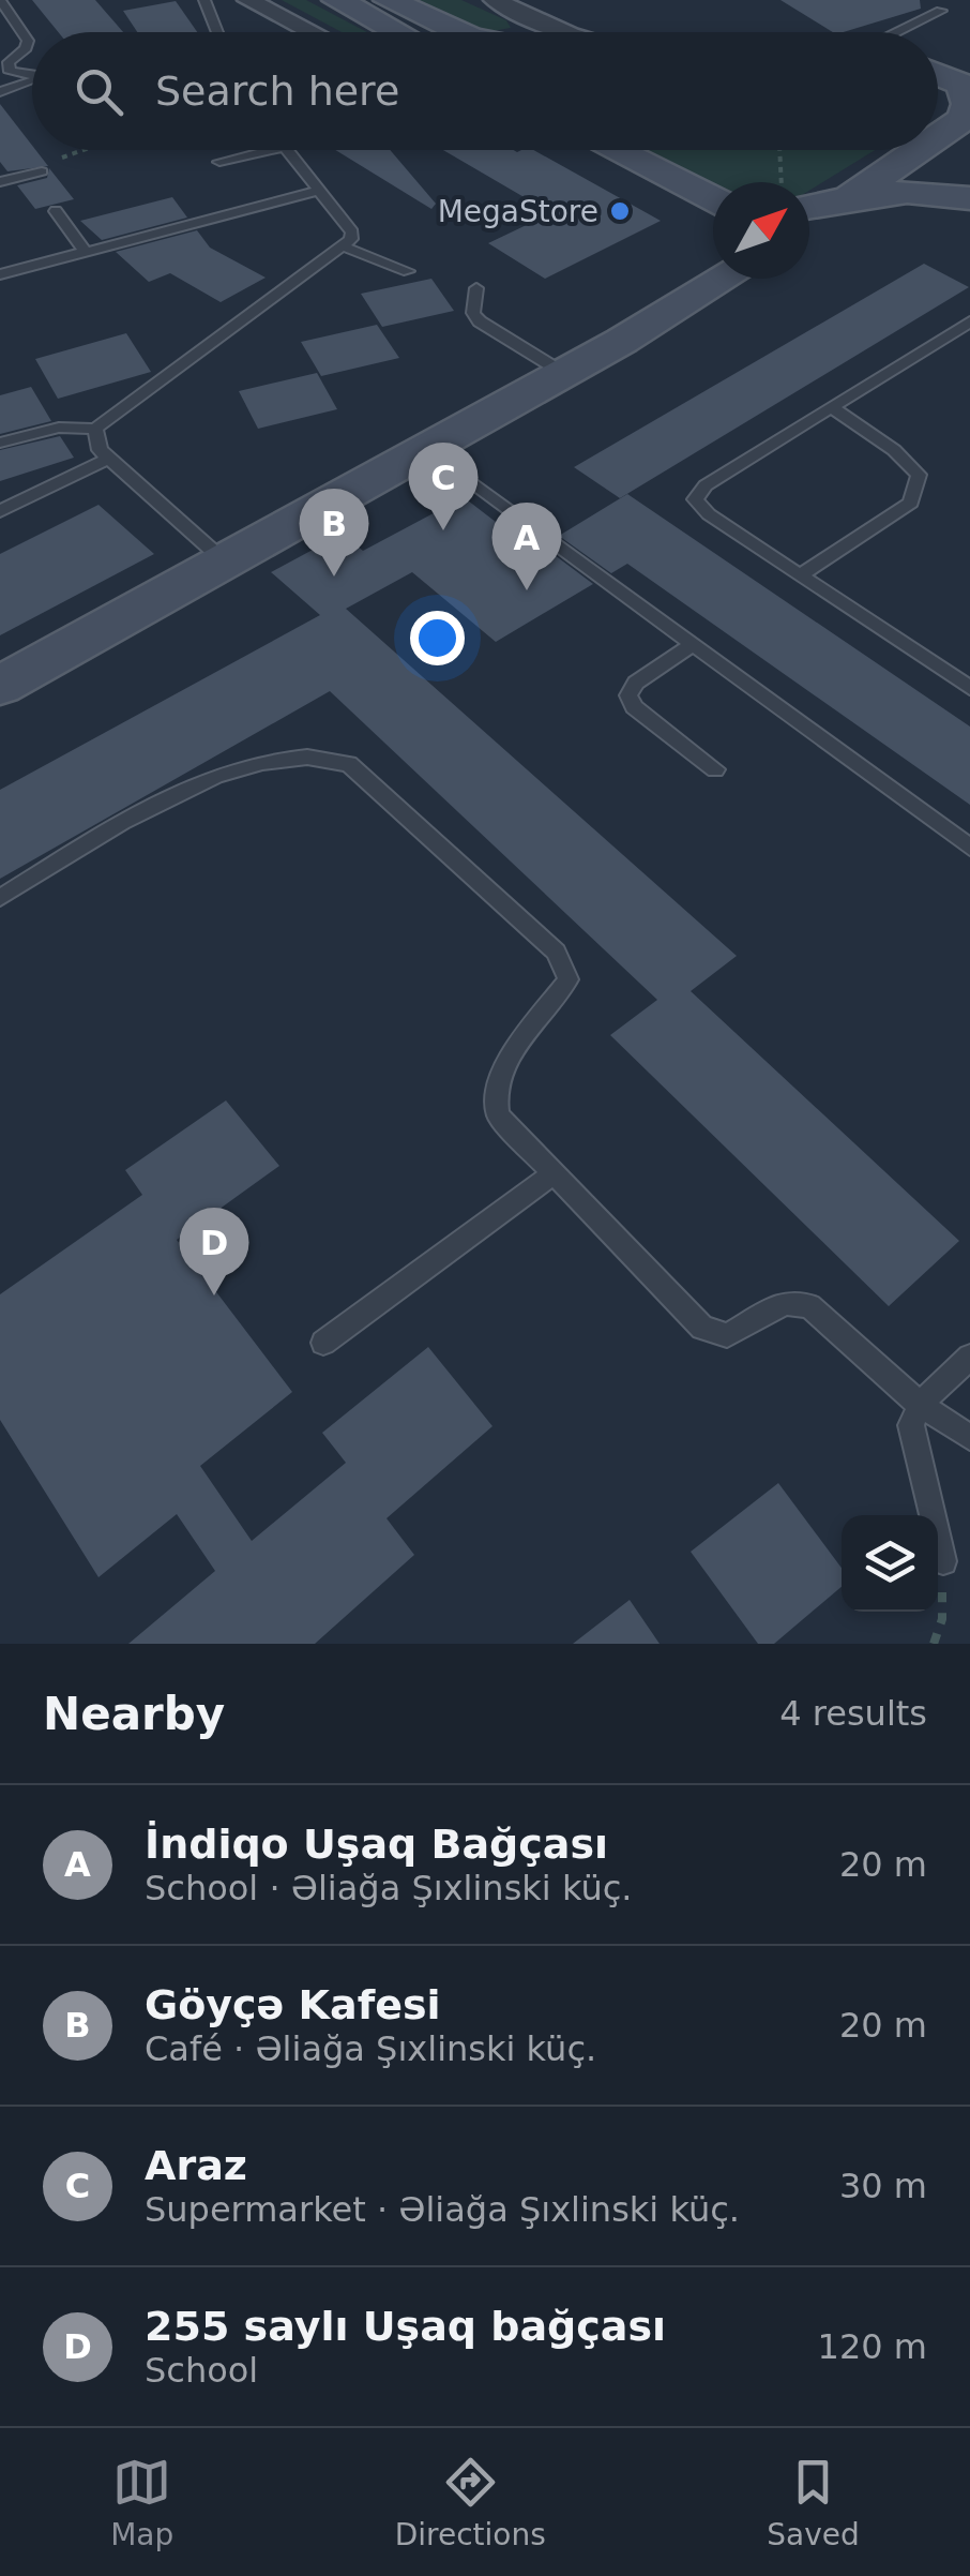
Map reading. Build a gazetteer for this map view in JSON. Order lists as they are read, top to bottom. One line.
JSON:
{"places":["MegaStore"],"north":"top right","page":{"search":"Search here","pins":["C","B","A","D"],"heading":["Nearby","4 results"],"list":[{"mark":"A","name":"İndiqo Uşaq Bağçası","note":"School · Əliağa Şıxlinski küç.","value":"20 m"},{"mark":"B","name":"Göyçə Kafesi","note":"Café · Əliağa Şıxlinski küç.","value":"20 m"},{"mark":"C","name":"Araz","note":"Supermarket · Əliağa Şıxlinski küç.","value":"30 m"},{"mark":"D","name":"255 saylı Uşaq bağçası","note":"School","value":"120 m"}],"nav":["Map","Directions","Saved"]}}
